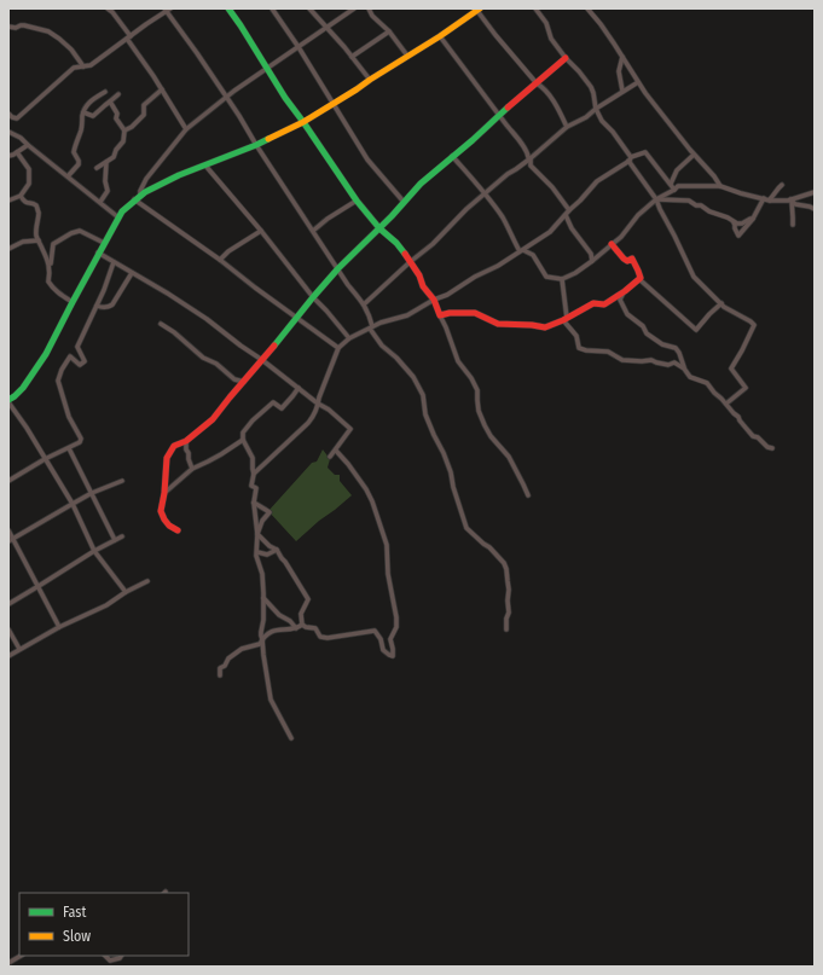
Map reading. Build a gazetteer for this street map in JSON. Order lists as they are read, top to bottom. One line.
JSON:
{"legend":["Fast","Slow"]}
